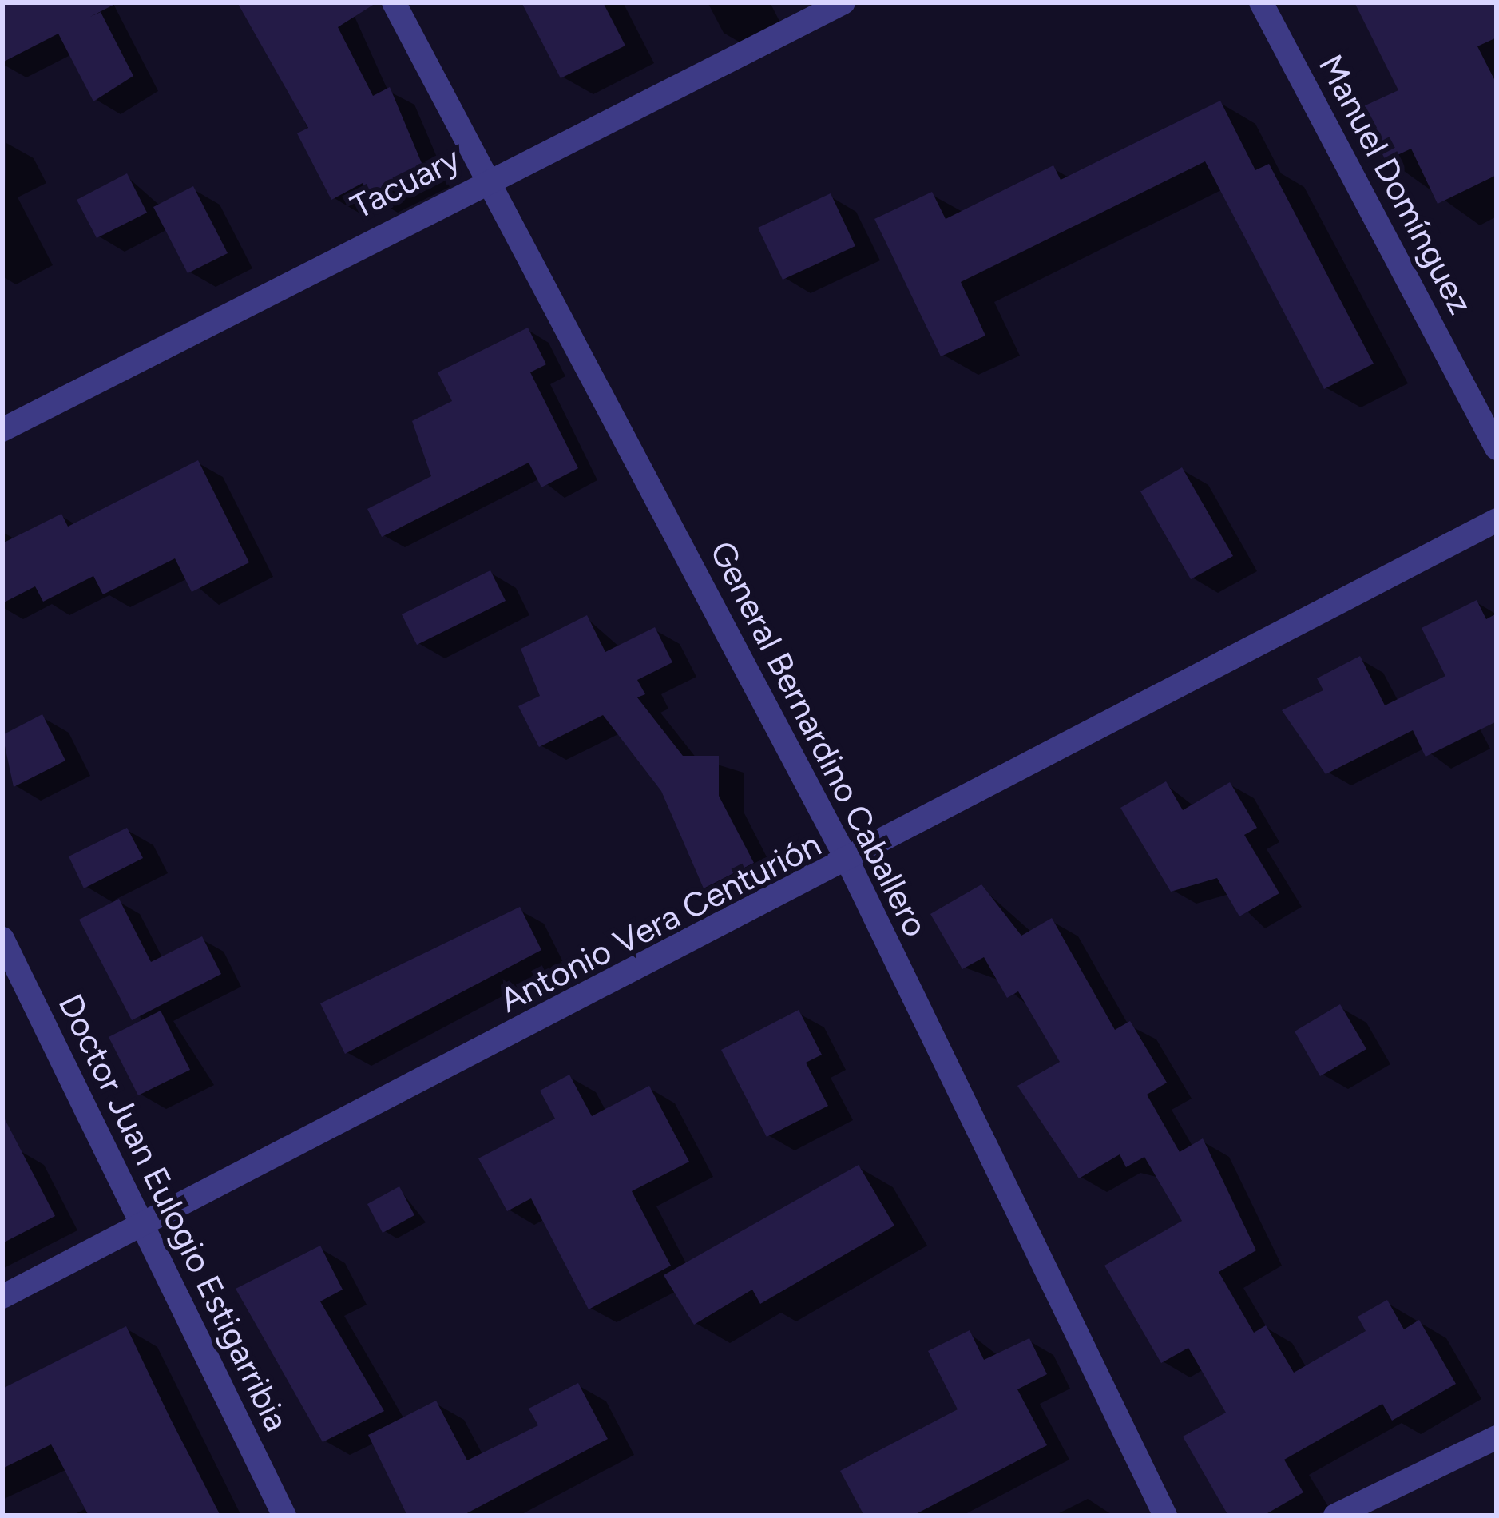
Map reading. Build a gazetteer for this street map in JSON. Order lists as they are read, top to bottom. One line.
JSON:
{"streets":{"street":["Tacuary","Manuel Domínguez","General Bernardino Caballero","Antonio Vera Centurión","Doctor Juan Eulogio Estigarribia"]},"crossings":[["Tacuary","General Bernardino Caballero"],["General Bernardino Caballero","Antonio Vera Centurión"],["Antonio Vera Centurión","Doctor Juan Eulogio Estigarribia"]]}
